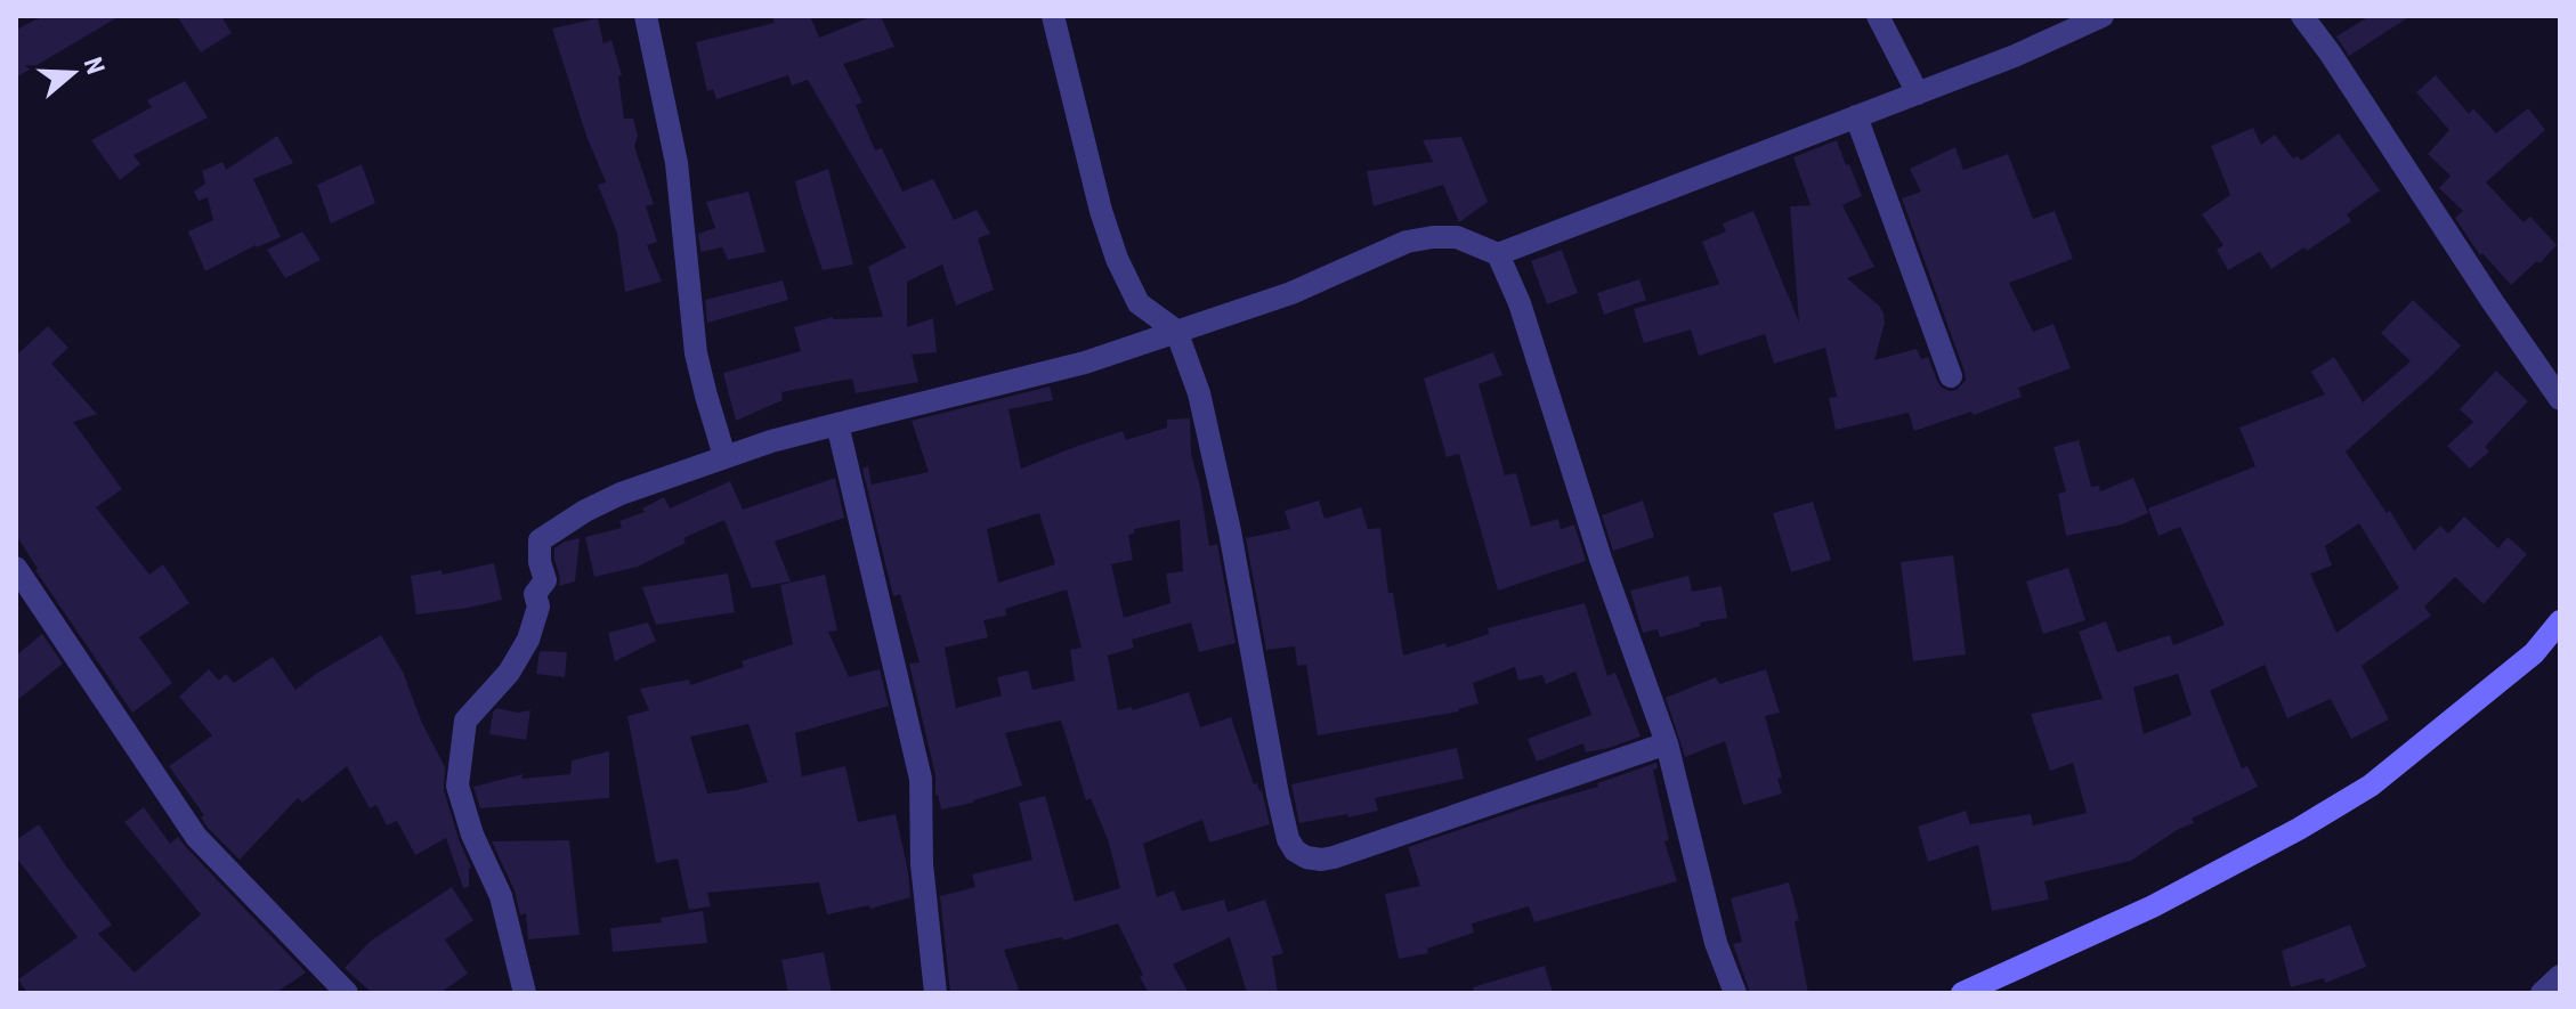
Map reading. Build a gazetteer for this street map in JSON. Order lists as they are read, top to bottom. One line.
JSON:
{"north":"right"}
